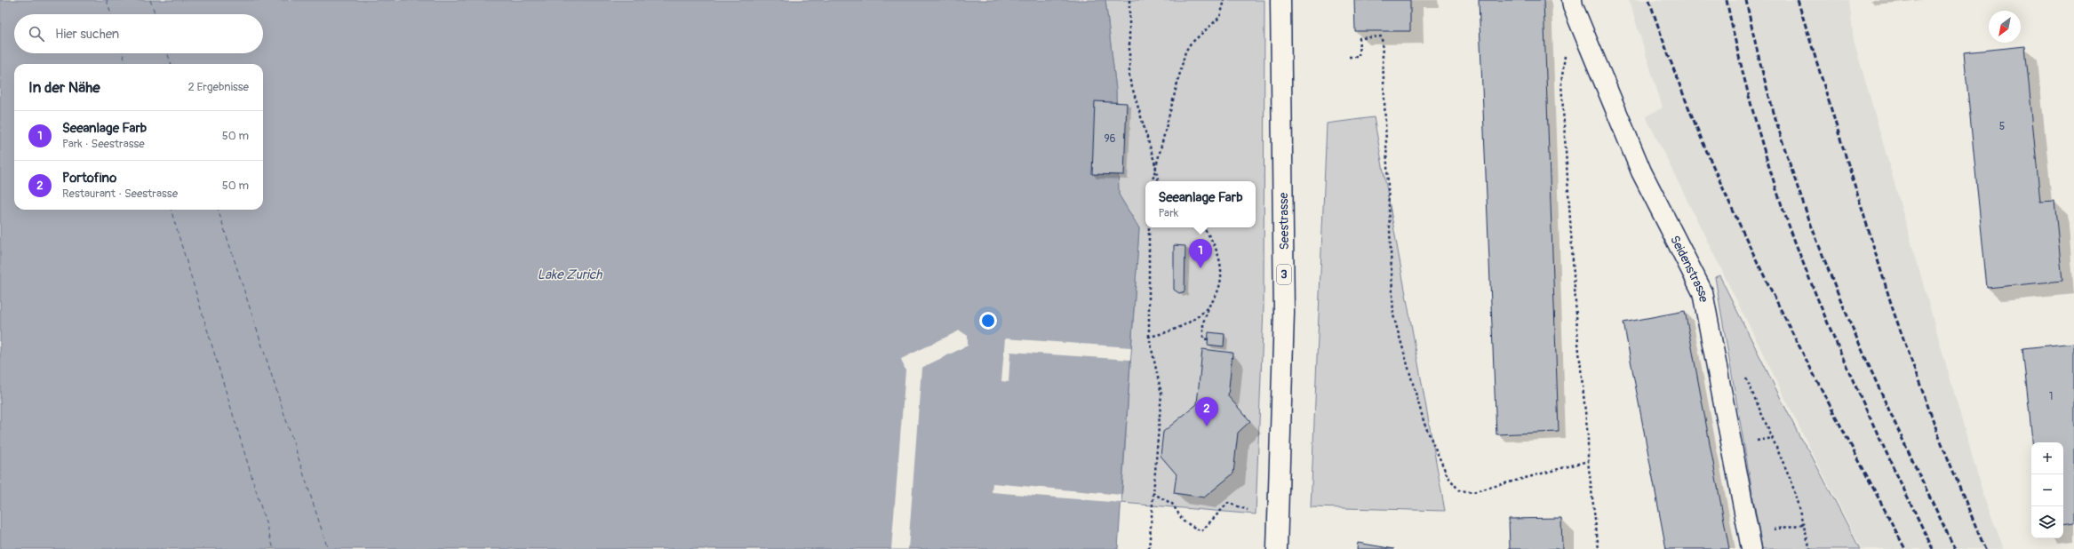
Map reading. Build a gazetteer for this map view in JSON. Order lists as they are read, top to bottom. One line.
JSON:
{"streets":{"street":["Seestrasse","Seidenstrasse","3"]},"water":["Lake Zurich"],"house_numbers":["5","96","1"],"north":"bottom left","page":{"search":"Hier suchen","heading":["In der Nähe","2 Ergebnisse"],"list":[{"mark":"1","name":"Seeanlage Farb","note":"Park · Seestrasse","value":"50 m"},{"mark":"2","name":"Portofino","note":"Restaurant · Seestrasse","value":"50 m"}],"popup":["Seeanlage Farb","Park"],"pins":["1","2"],"map_buttons":["+","−"]}}
